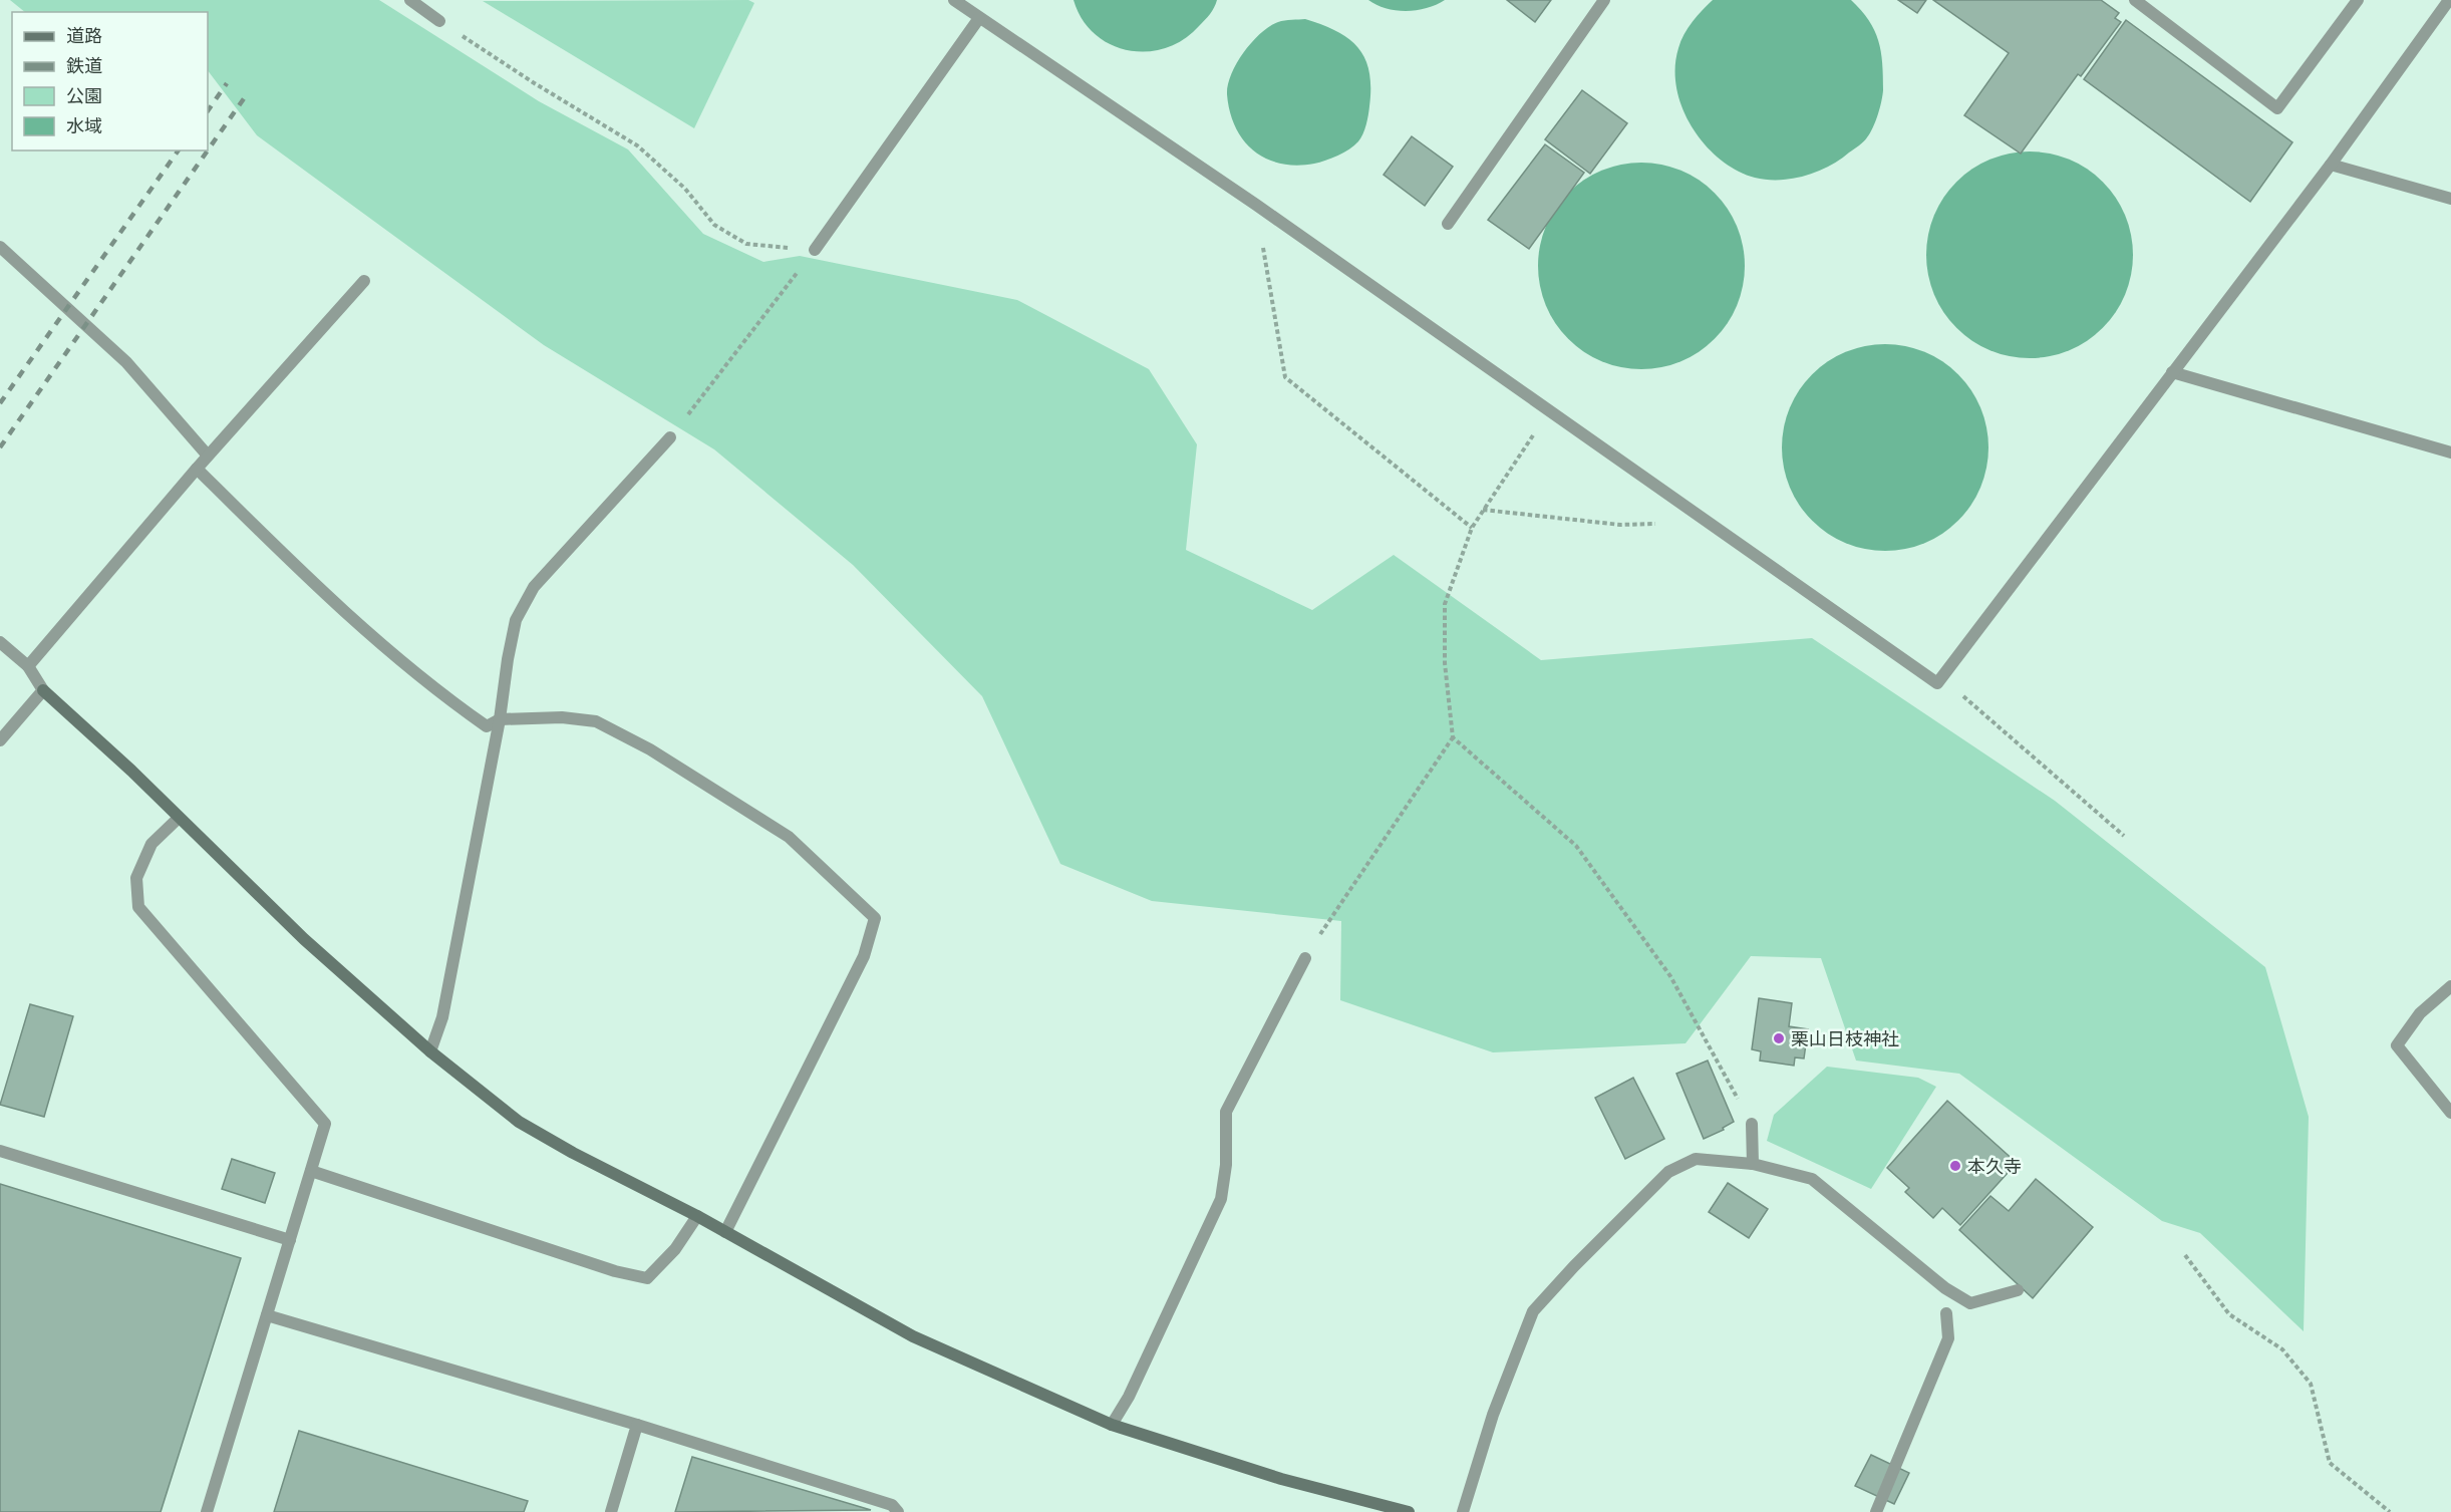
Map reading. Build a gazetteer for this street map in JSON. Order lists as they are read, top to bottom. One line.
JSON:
{"places":["栗山日枝神社","本久寺"],"legend":["道路","鉄道","公園","水域"]}
